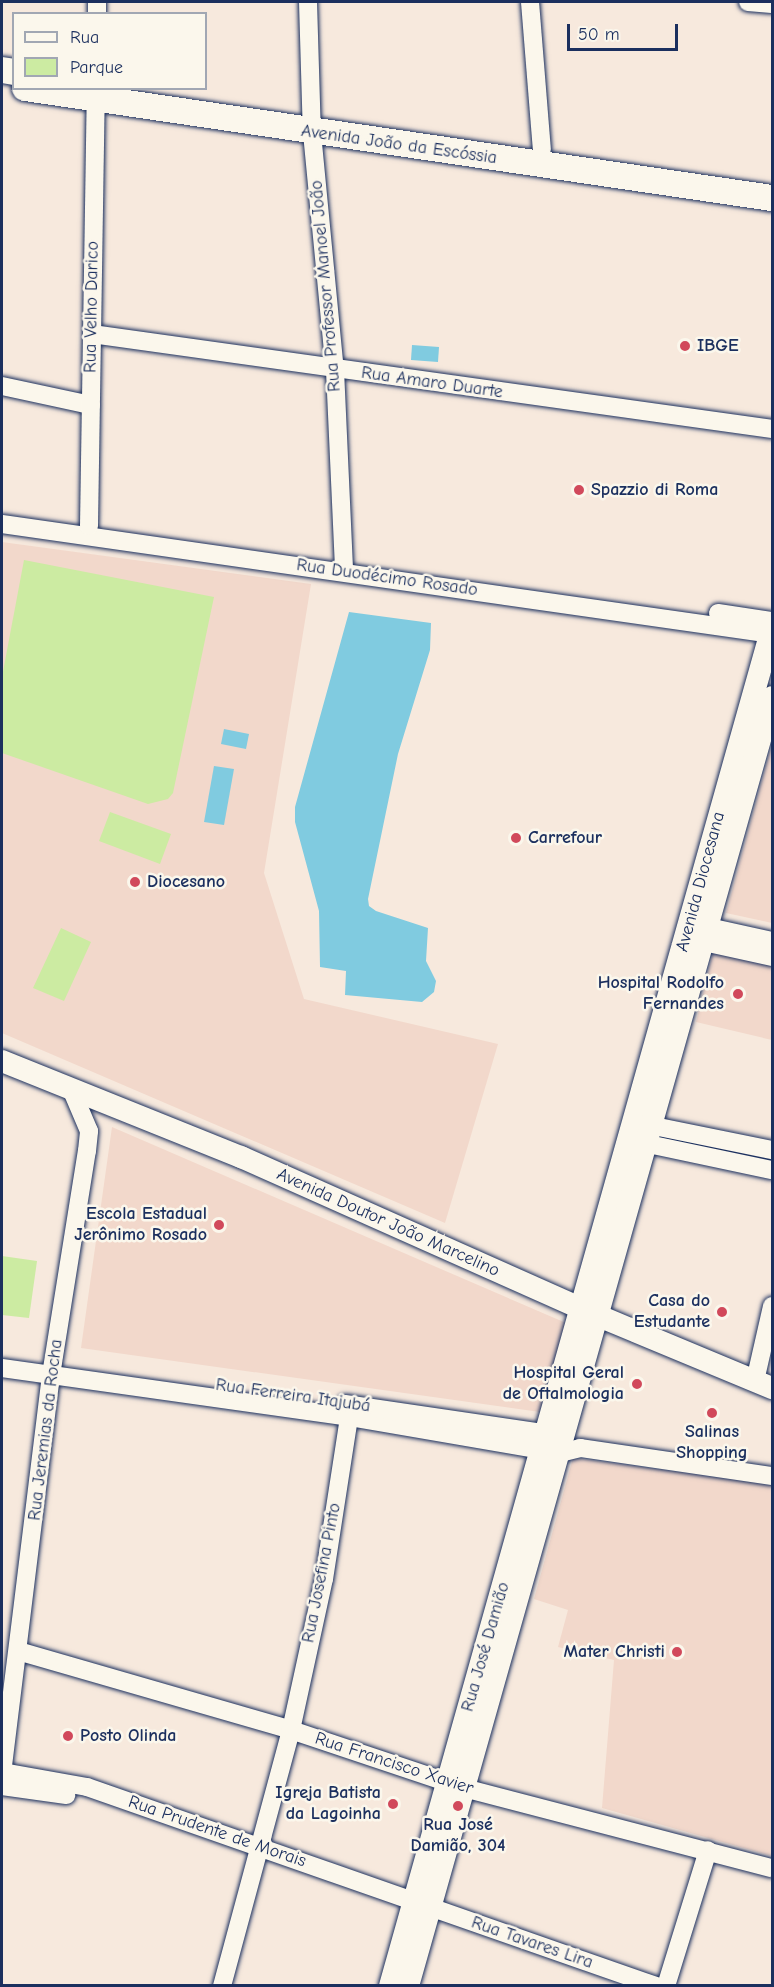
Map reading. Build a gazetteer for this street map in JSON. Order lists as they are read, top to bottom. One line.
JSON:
{"streets":{"main road":["Avenida João da Escóssia"],"street":["Rua Professor Manoel João","Rua Velho Darico","Rua Amaro Duarte","Rua Duodécimo Rosado","Avenida Diocesana","Avenida Doutor João Marcelino","Rua Ferreira Itajubá","Rua Jeremias da Rocha","Rua Josefina Pinto","Rua José Damião","Rua Francisco Xavier","Rua Prudente de Morais","Rua Tavares Lira"]},"crossings":[["Avenida João da Escóssia","Rua Professor Manoel João"],["Avenida João da Escóssia","Rua Velho Darico"],["Rua Professor Manoel João","Rua Amaro Duarte"],["Rua Professor Manoel João","Rua Duodécimo Rosado"],["Rua Velho Darico","Rua Amaro Duarte"],["Rua Velho Darico","Rua Duodécimo Rosado"],["Rua Duodécimo Rosado","Avenida Diocesana"],["Avenida Diocesana","Avenida Doutor João Marcelino"],["Avenida Diocesana","Rua José Damião"],["Avenida Doutor João Marcelino","Rua Jeremias da Rocha"],["Avenida Doutor João Marcelino","Rua José Damião"],["Rua Ferreira Itajubá","Rua Jeremias da Rocha"],["Rua Ferreira Itajubá","Rua Josefina Pinto"],["Rua Ferreira Itajubá","Rua José Damião"],["Rua Jeremias da Rocha","Rua Francisco Xavier"],["Rua Jeremias da Rocha","Rua Prudente de Morais"],["Rua Josefina Pinto","Rua Francisco Xavier"],["Rua Josefina Pinto","Rua Prudente de Morais"],["Rua José Damião","Rua Francisco Xavier"],["Rua José Damião","Rua Prudente de Morais"],["Rua José Damião","Rua Tavares Lira"],["Rua Prudente de Morais","Rua Tavares Lira"]],"places":["IBGE","Spazzio di Roma","Carrefour","Diocesano","Hospital Rodolfo Fernandes","Escola Estadual Jerônimo Rosado","Casa do Estudante","Hospital Geral de Oftalmologia","Salinas Shopping","Mater Christi","Posto Olinda","Igreja Batista da Lagoinha","Rua José Damião, 304"],"legend":["Rua","Parque"],"scale_bar":"50 m"}
